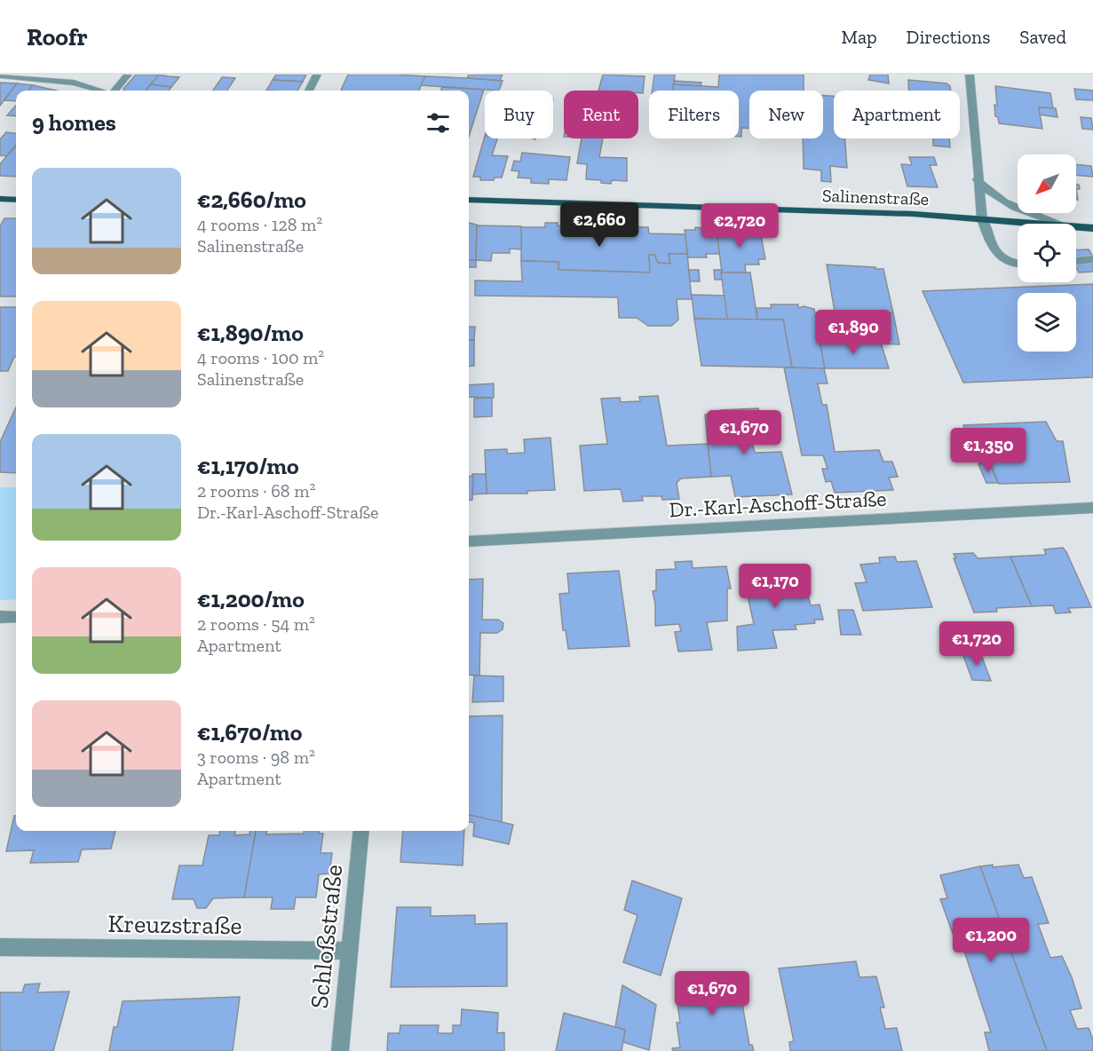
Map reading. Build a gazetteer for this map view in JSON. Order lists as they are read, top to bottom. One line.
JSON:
{"streets":{"main road":["Salinenstraße"],"street":["Dr.-Karl-Aschoff-Straße","Kreuzstraße","Schloßstraße"]},"crossings":[["Kreuzstraße","Schloßstraße"]],"north":"bottom left","page":{"header":"Roofr","nav":["Map","Directions","Saved"],"chip":["Buy","Rent","Filters","New","Apartment"],"heading":"9 homes","list":[{"name":"€2,660/mo","note":"4 rooms · 128 m² · Salinenstraße"},{"name":"€1,890/mo","note":"4 rooms · 100 m² · Salinenstraße"},{"name":"€1,170/mo","note":"2 rooms · 68 m² · Dr.-Karl-Aschoff-Straße"},{"name":"€1,200/mo","note":"2 rooms · 54 m² · Apartment"},{"name":"€1,670/mo","note":"3 rooms · 98 m² · Apartment"}],"price":["€2,660","€2,720","€1,890","€1,670","€1,350","€1,170","€1,720","€1,200","€1,670"]}}
